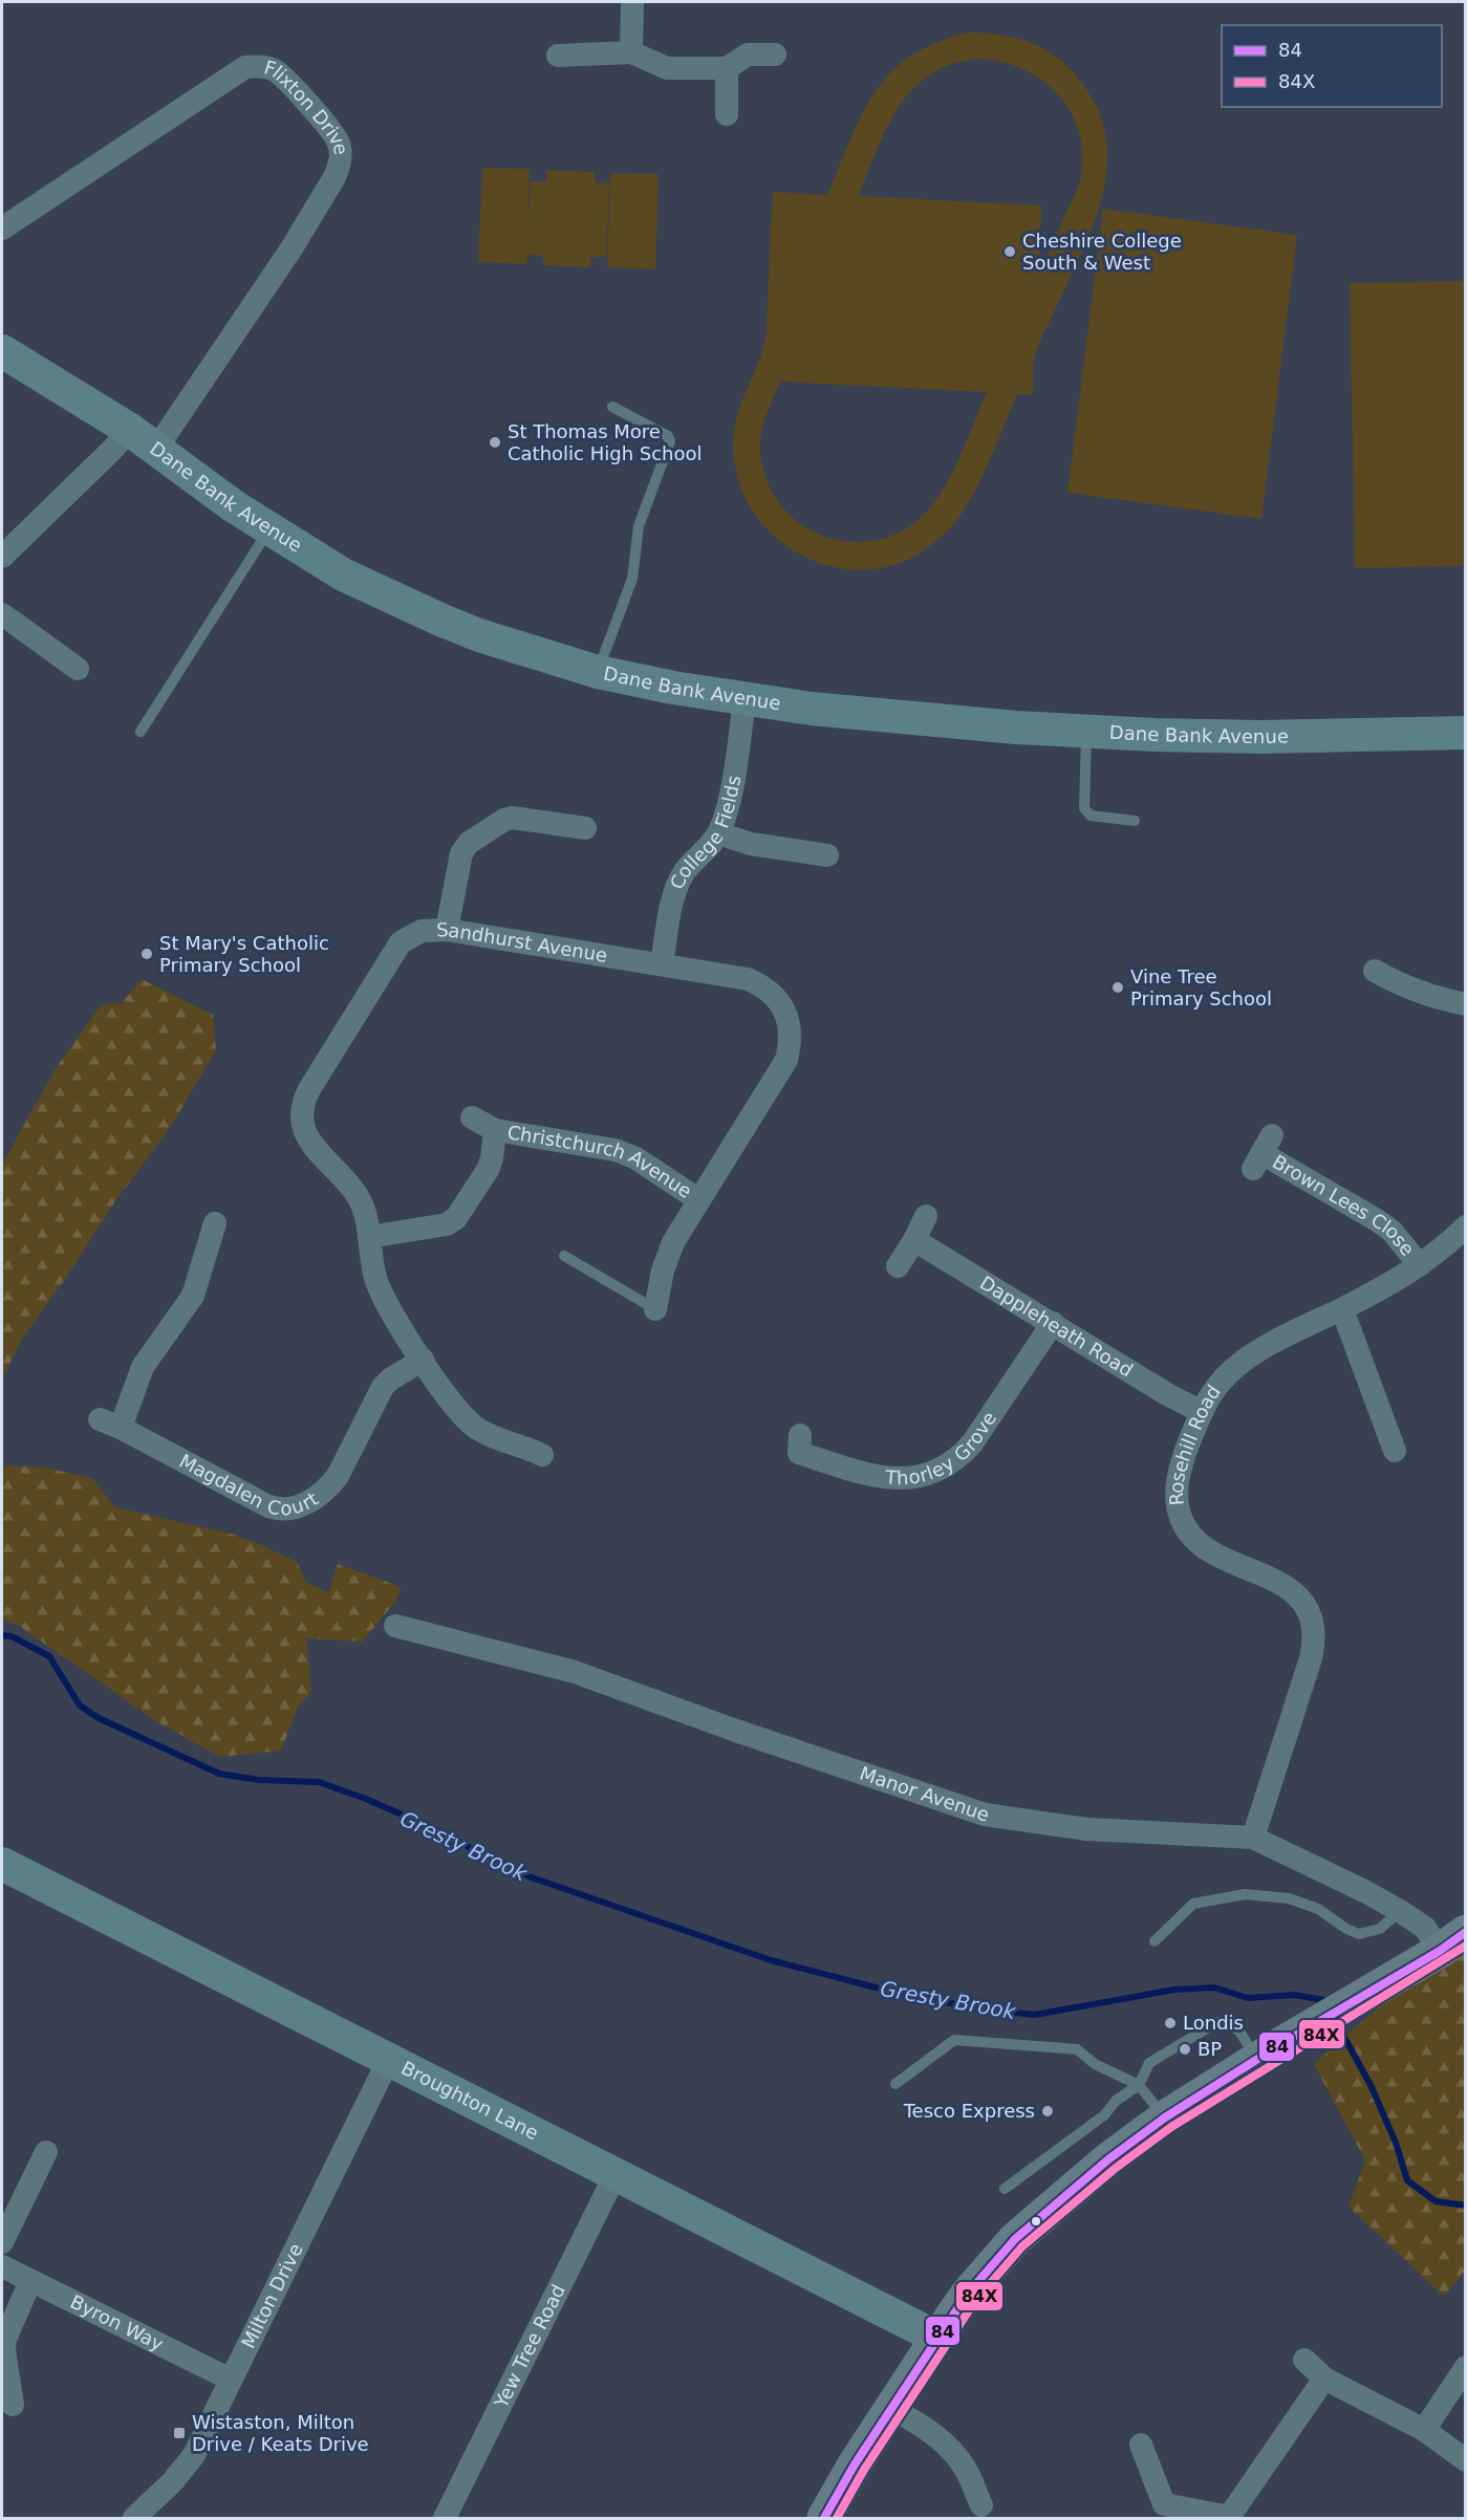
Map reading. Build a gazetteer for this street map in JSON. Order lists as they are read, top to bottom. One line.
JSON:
{"streets":{"street":["Flixton Drive","Dane Bank Avenue","College Fields","Sandhurst Avenue","Christchurch Avenue","Brown Lees Close","Dappleheath Road","Thorley Grove","Rosehill Road","Magdalen Court","Manor Avenue","Broughton Lane","Milton Drive","Byron Way","Yew Tree Road"]},"crossings":[["Flixton Drive","Dane Bank Avenue"],["Dane Bank Avenue","College Fields"],["College Fields","Sandhurst Avenue"],["Sandhurst Avenue","Christchurch Avenue"],["Sandhurst Avenue","Magdalen Court"],["Brown Lees Close","Rosehill Road"],["Dappleheath Road","Thorley Grove"],["Dappleheath Road","Rosehill Road"],["Rosehill Road","Manor Avenue"],["Broughton Lane","Milton Drive"],["Broughton Lane","Yew Tree Road"],["Milton Drive","Byron Way"]],"water":["Gresty Brook"],"places":{"other":["Cheshire College South & West","St Thomas More Catholic High School","St Mary's Catholic Primary School","Vine Tree Primary School","Londis","BP","Tesco Express"],"transit":["Wistaston, Milton Drive / Keats Drive"]},"lines":["transit line 84","transit line 84X"],"legend":["84","84X"]}
